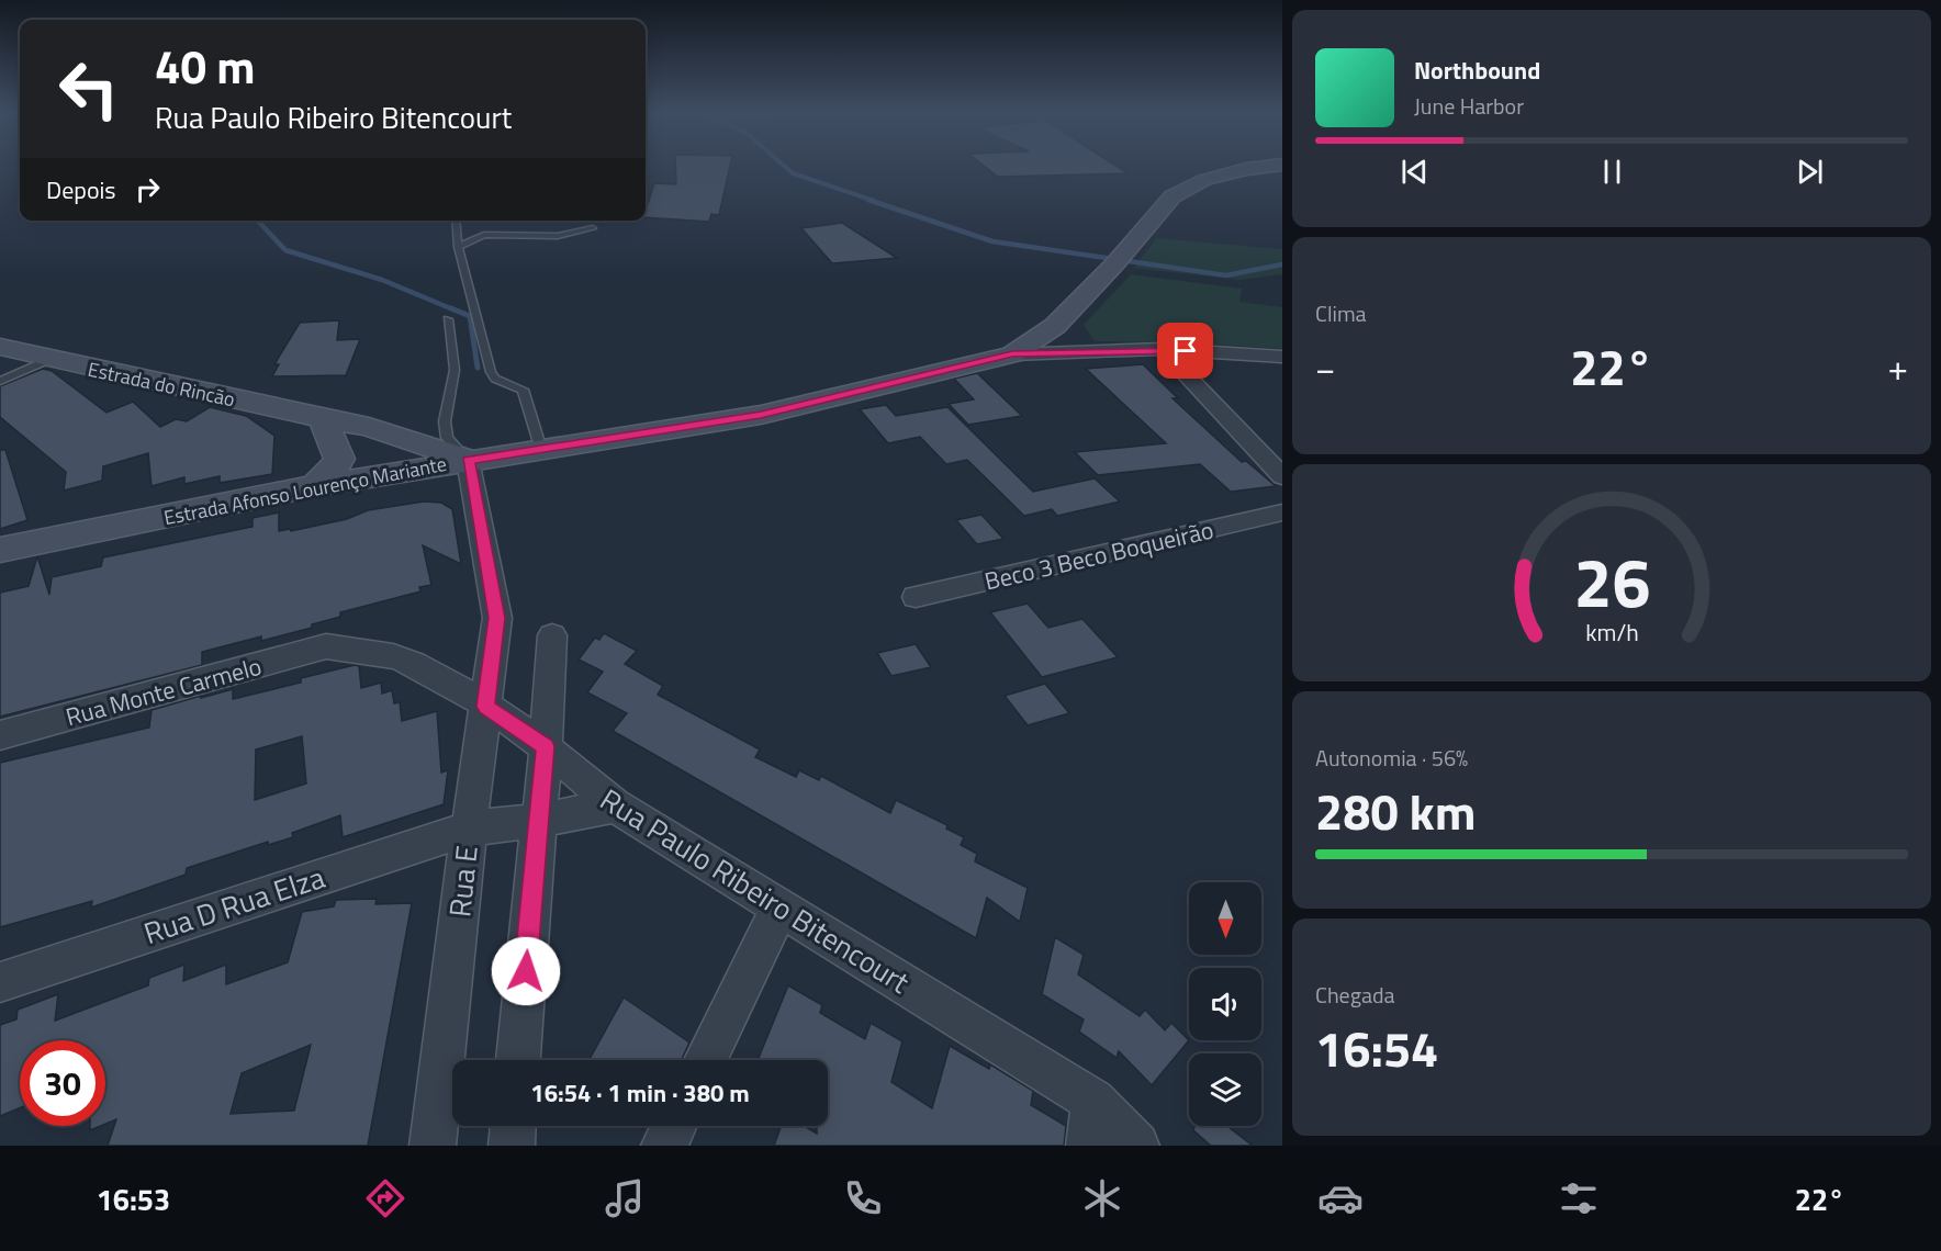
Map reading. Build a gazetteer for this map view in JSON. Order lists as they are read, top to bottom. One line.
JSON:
{"streets":{"main road":["Estrada do Rincão","Estrada Afonso Lourenço Mariante"],"street":["Beco 3 Beco Boqueirão","Rua Monte Carmelo","Rua E","Rua Paulo Ribeiro Bitencourt","Rua D Rua Elza"]},"crossings":[["Estrada do Rincão","Estrada Afonso Lourenço Mariante"],["Estrada do Rincão","Rua E"],["Estrada Afonso Lourenço Mariante","Rua E"],["Rua Monte Carmelo","Rua Paulo Ribeiro Bitencourt"],["Rua E","Rua Paulo Ribeiro Bitencourt"],["Rua E","Rua D Rua Elza"],["Rua Paulo Ribeiro Bitencourt","Rua D Rua Elza"]],"north":"bottom","page":{"turn":["40 m","Rua Paulo Ribeiro Bitencourt"],"song":["Northbound","June Harbor"],"then":"Depois","tile":["Clima",["Autonomia · 56%","280 km"],["Chegada","16:54"]],"heat":["−","22°","+"],"limit":"30","trip":"16:54 · 1 min · 380 m","tabs":["16:53","22°"],"gauge":["26","km/h"]}}
